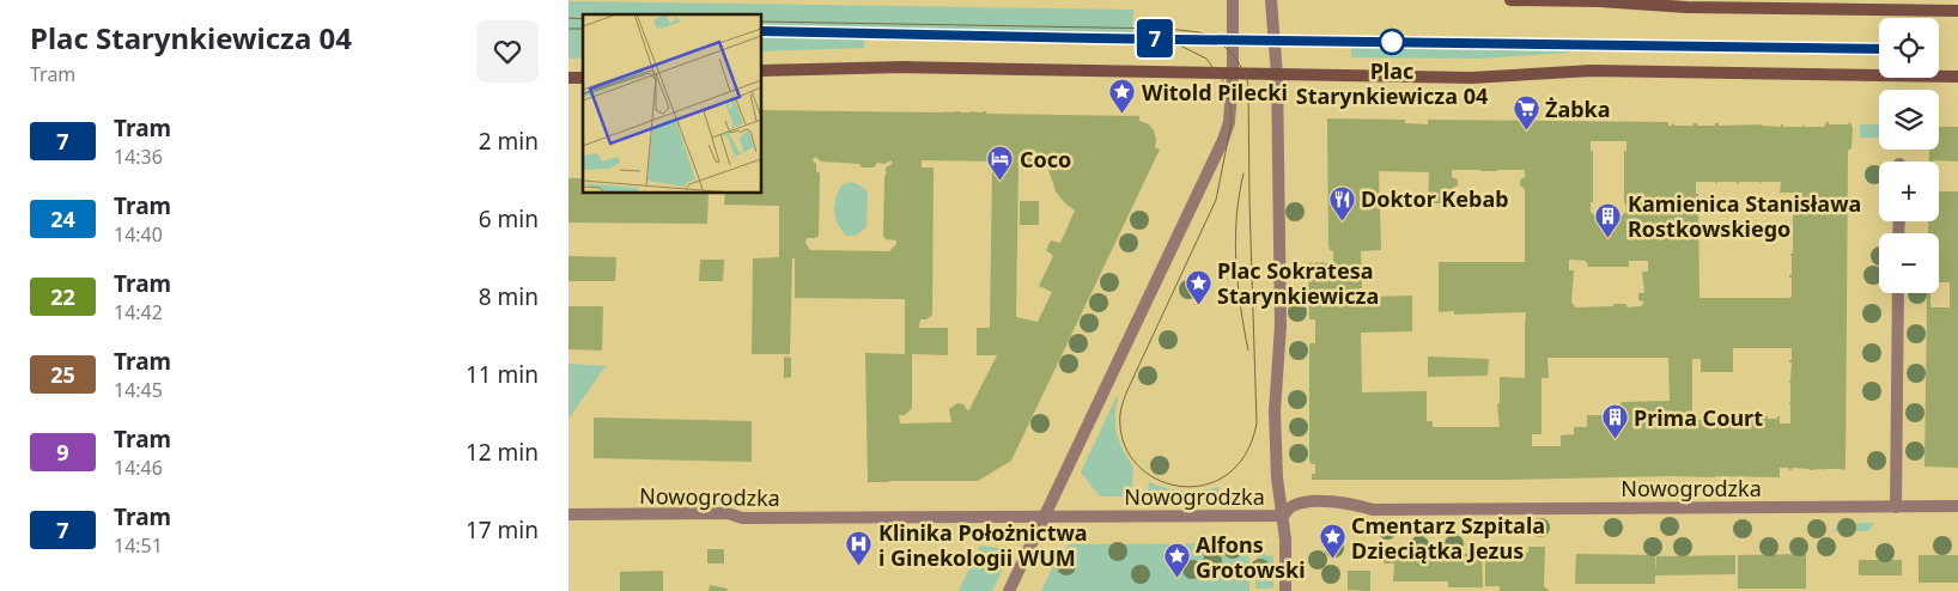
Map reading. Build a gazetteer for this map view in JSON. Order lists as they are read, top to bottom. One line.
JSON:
{"streets":{"street":["Nowogrodzka"]},"places":{"other":["Plac Starynkiewicza 04"],"place":["Witold Pilecki","Plac Sokratesa Starynkiewicza","Cmentarz Szpitala Dzieciątka Jezus","Alfons Grotowski"],"supermarket":["Żabka"],"hotel":["Coco"],"restaurant":["Doktor Kebab"],"building":["Kamienica Stanisława Rostkowskiego","Prima Court"],"hospital":["Klinika Położnictwa i Ginekologii WUM"]},"lines":["tram line 7"],"page":{"heading":["Plac Starynkiewicza 04","Tram"],"on_map":"7","map_buttons":["+","−"],"list":[{"mark":"7","name":"Tram","note":"14:36","value":"2 min"},{"mark":"24","name":"Tram","note":"14:40","value":"6 min"},{"mark":"22","name":"Tram","note":"14:42","value":"8 min"},{"mark":"25","name":"Tram","note":"14:45","value":"11 min"},{"mark":"9","name":"Tram","note":"14:46","value":"12 min"},{"mark":"7","name":"Tram","note":"14:51","value":"17 min"}]}}
